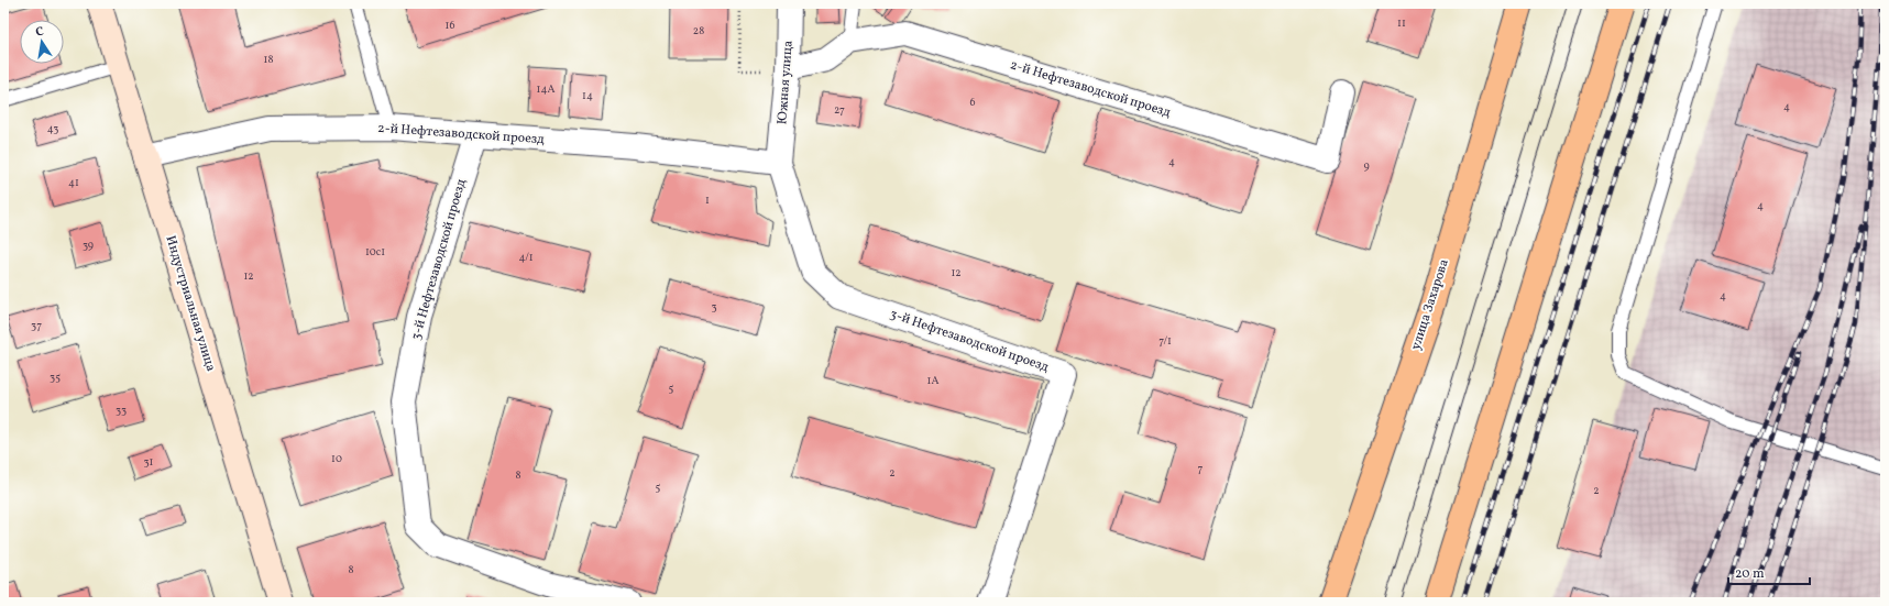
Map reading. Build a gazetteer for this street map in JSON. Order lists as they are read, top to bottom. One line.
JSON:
{"streets":{"main road":["Индустриальная улица","улица Захарова"],"street":["Южная улица","2-й Нефтезаводской проезд","3-й Нефтезаводской проезд"]},"crossings":[["Южная улица","2-й Нефтезаводской проезд"],["Южная улица","3-й Нефтезаводской проезд"],["2-й Нефтезаводской проезд","3-й Нефтезаводской проезд"],["2-й Нефтезаводской проезд","Индустриальная улица"]],"house_numbers":["11","16","28","18","14А","14","6","4","27","43","4","9","41","1","4","39","10с1","4/1","12","12","4","3","37","7/1","35","1А","5","33","10","31","7","2","8","5","2","8"],"scale_bar":"20 m","north":"top"}
